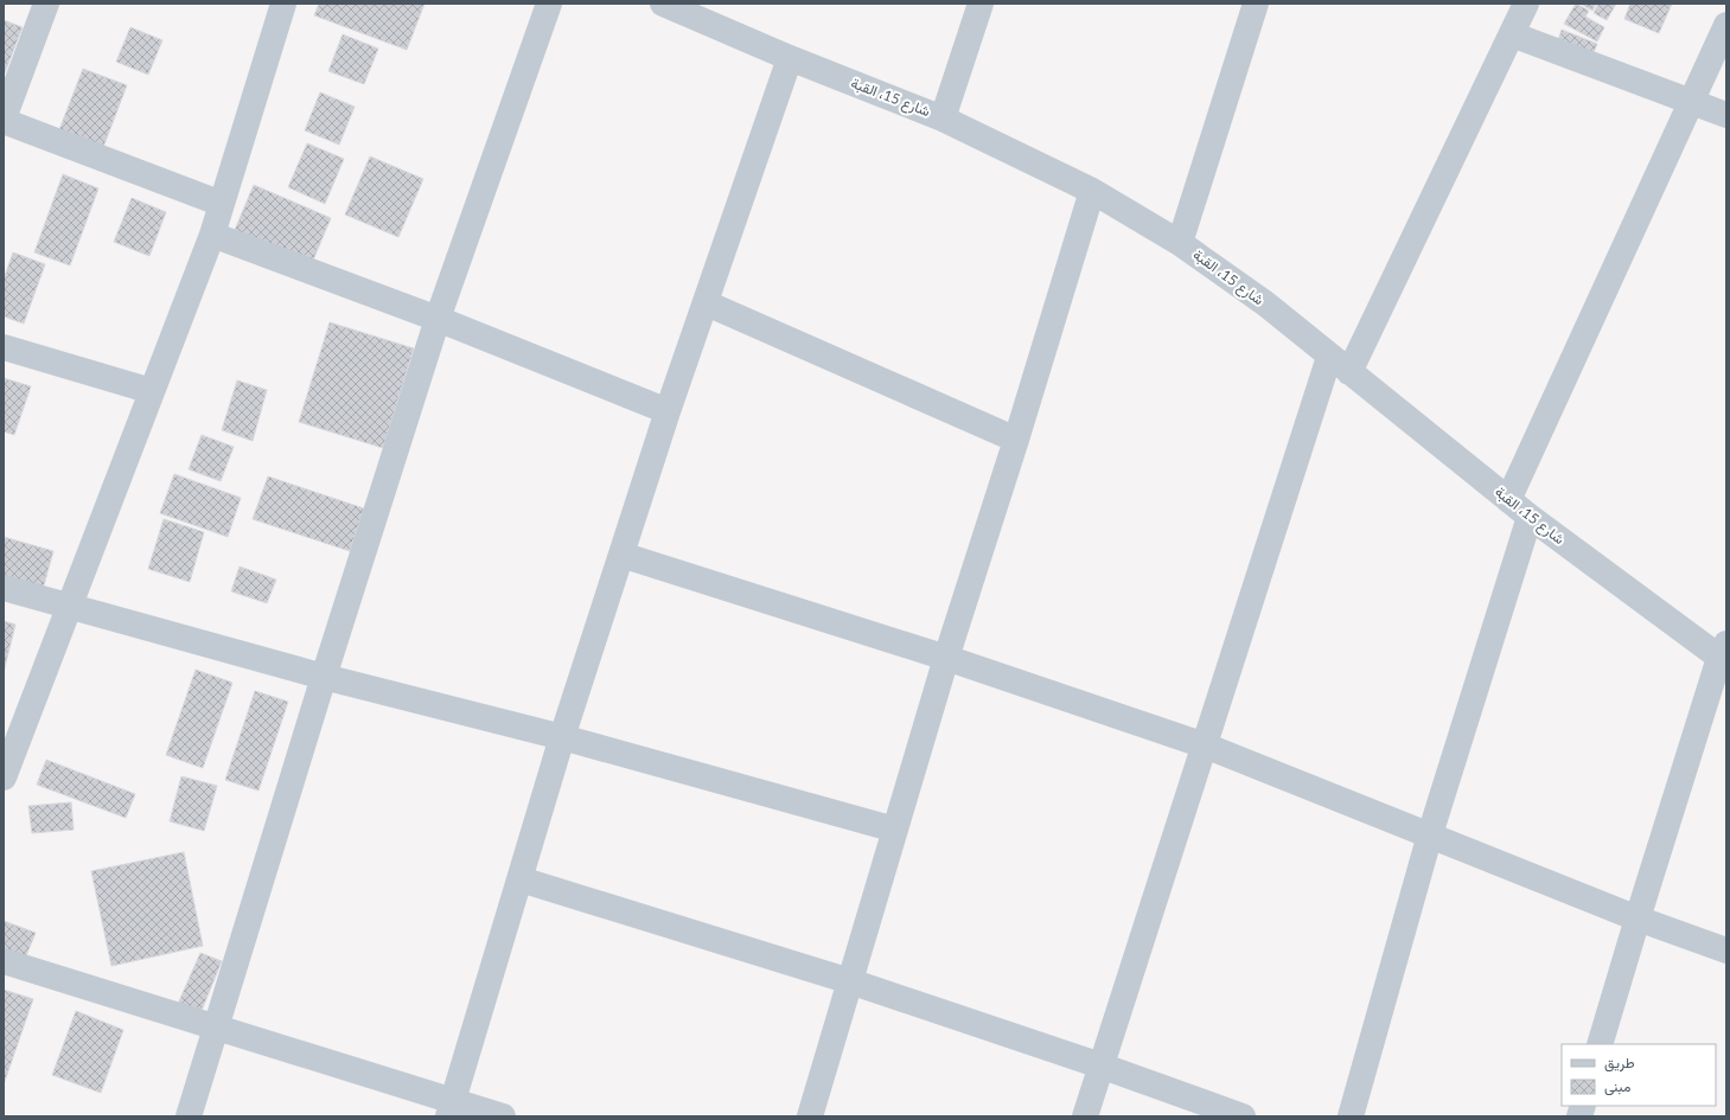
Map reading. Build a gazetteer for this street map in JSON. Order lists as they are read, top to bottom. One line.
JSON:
{"streets":{"street":["شارع 15، القبة"]},"legend":["طريق","مبنى"]}
